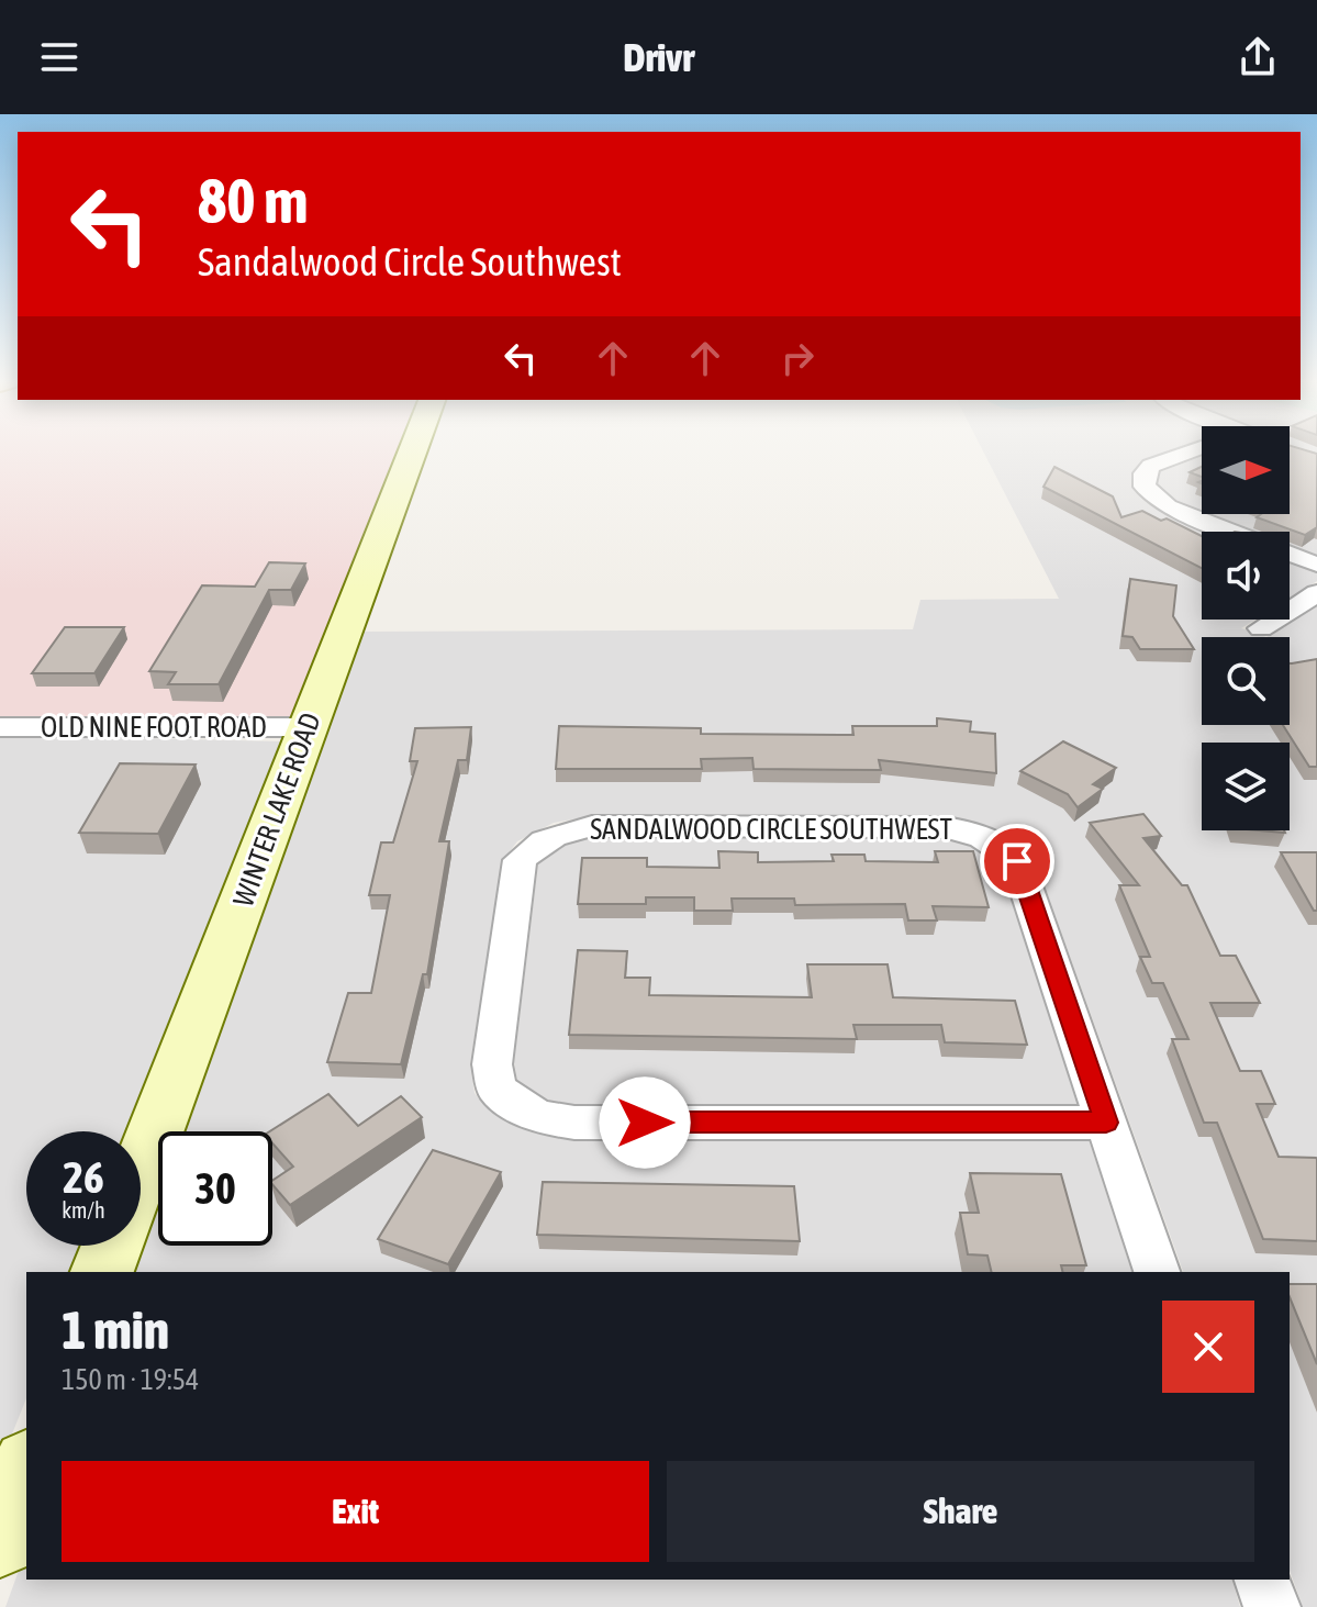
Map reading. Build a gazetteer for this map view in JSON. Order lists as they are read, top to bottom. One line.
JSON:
{"streets":{"street":["OLD NINE FOOT ROAD","WINTER LAKE ROAD","SANDALWOOD CIRCLE SOUTHWEST"]},"crossings":[["OLD NINE FOOT ROAD","WINTER LAKE ROAD"]],"north":"right","page":{"header":"Drivr","turn":["80 m","Sandalwood Circle Southwest"],"speed":"26 km/h","limit":"30","heading":["1 min","150 m · 19:54"],"buttons":["Exit","Share"]}}
